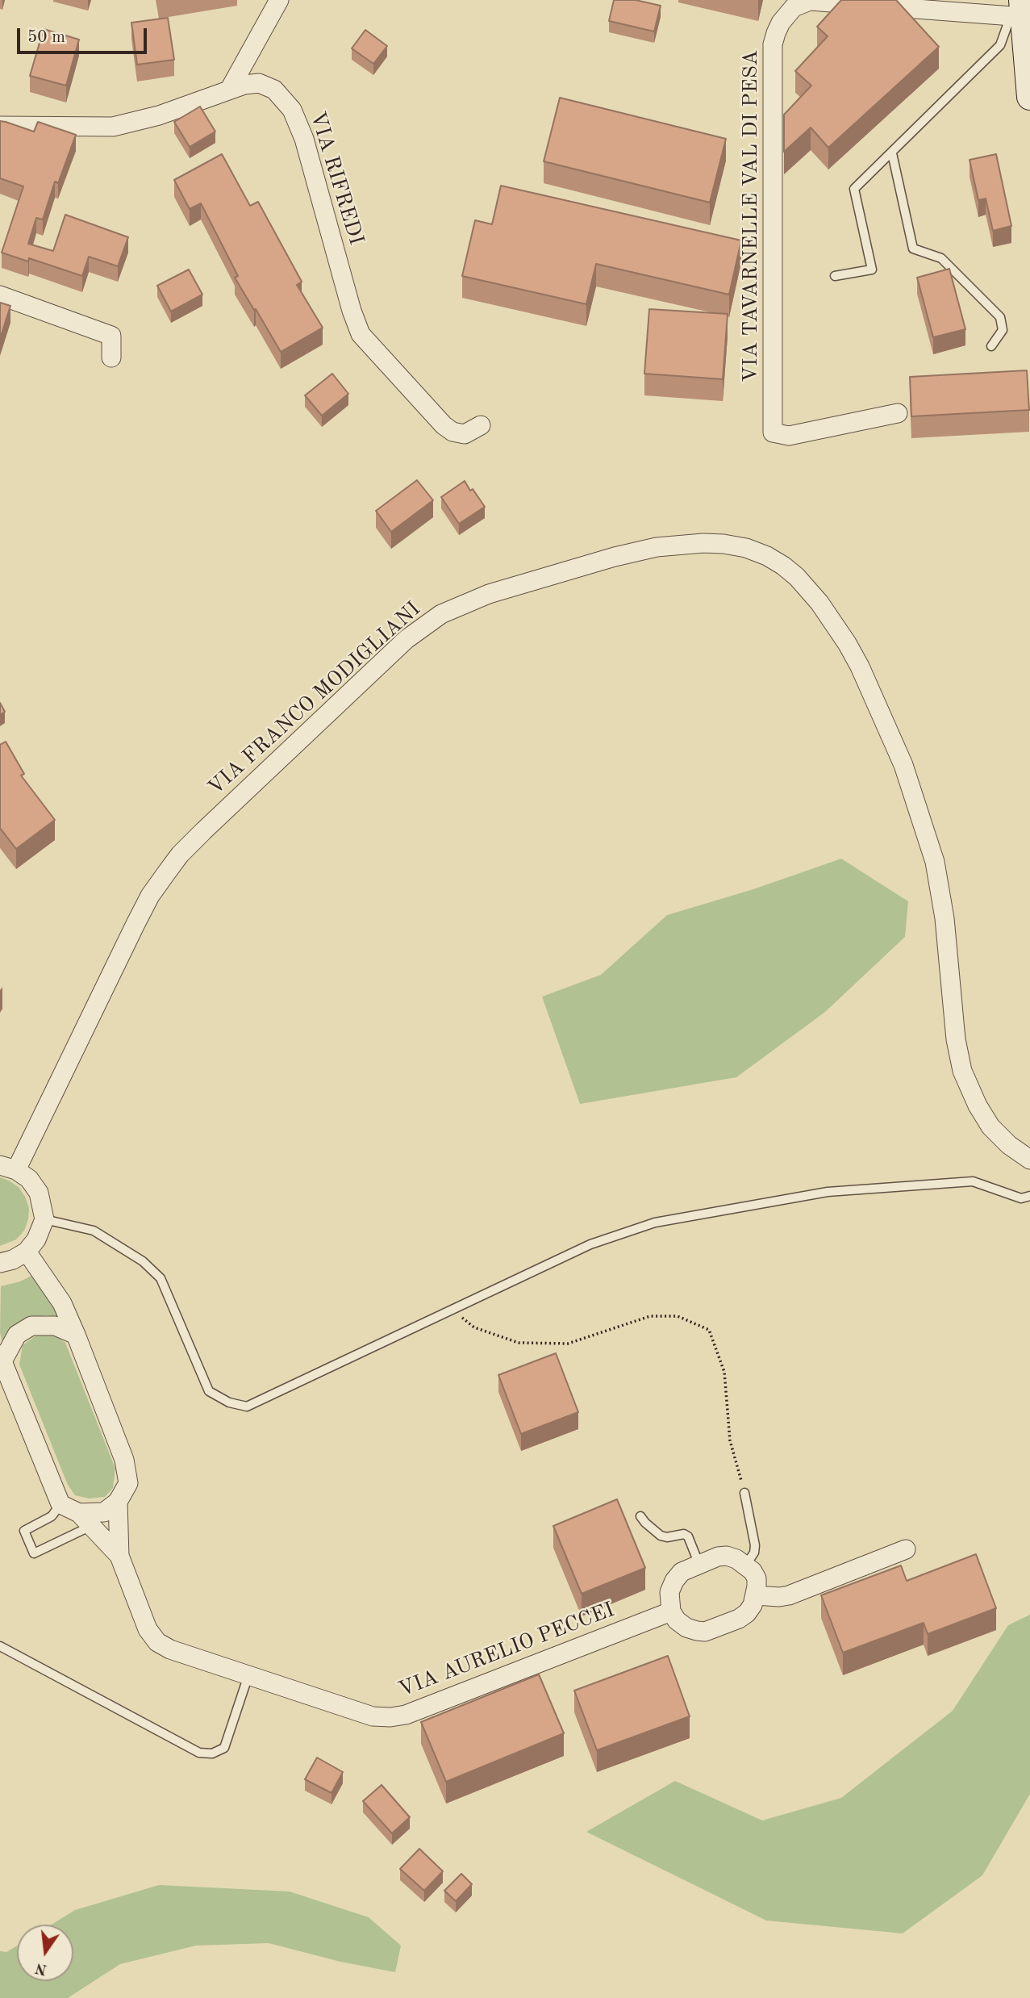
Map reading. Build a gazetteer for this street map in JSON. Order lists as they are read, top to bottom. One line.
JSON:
{"streets":{"street":["VIA RIFREDI","VIA TAVARNELLE VAL DI PESA","VIA FRANCO MODIGLIANI","VIA AURELIO PECCEI"]},"scale_bar":"50 m","north":"bottom"}
